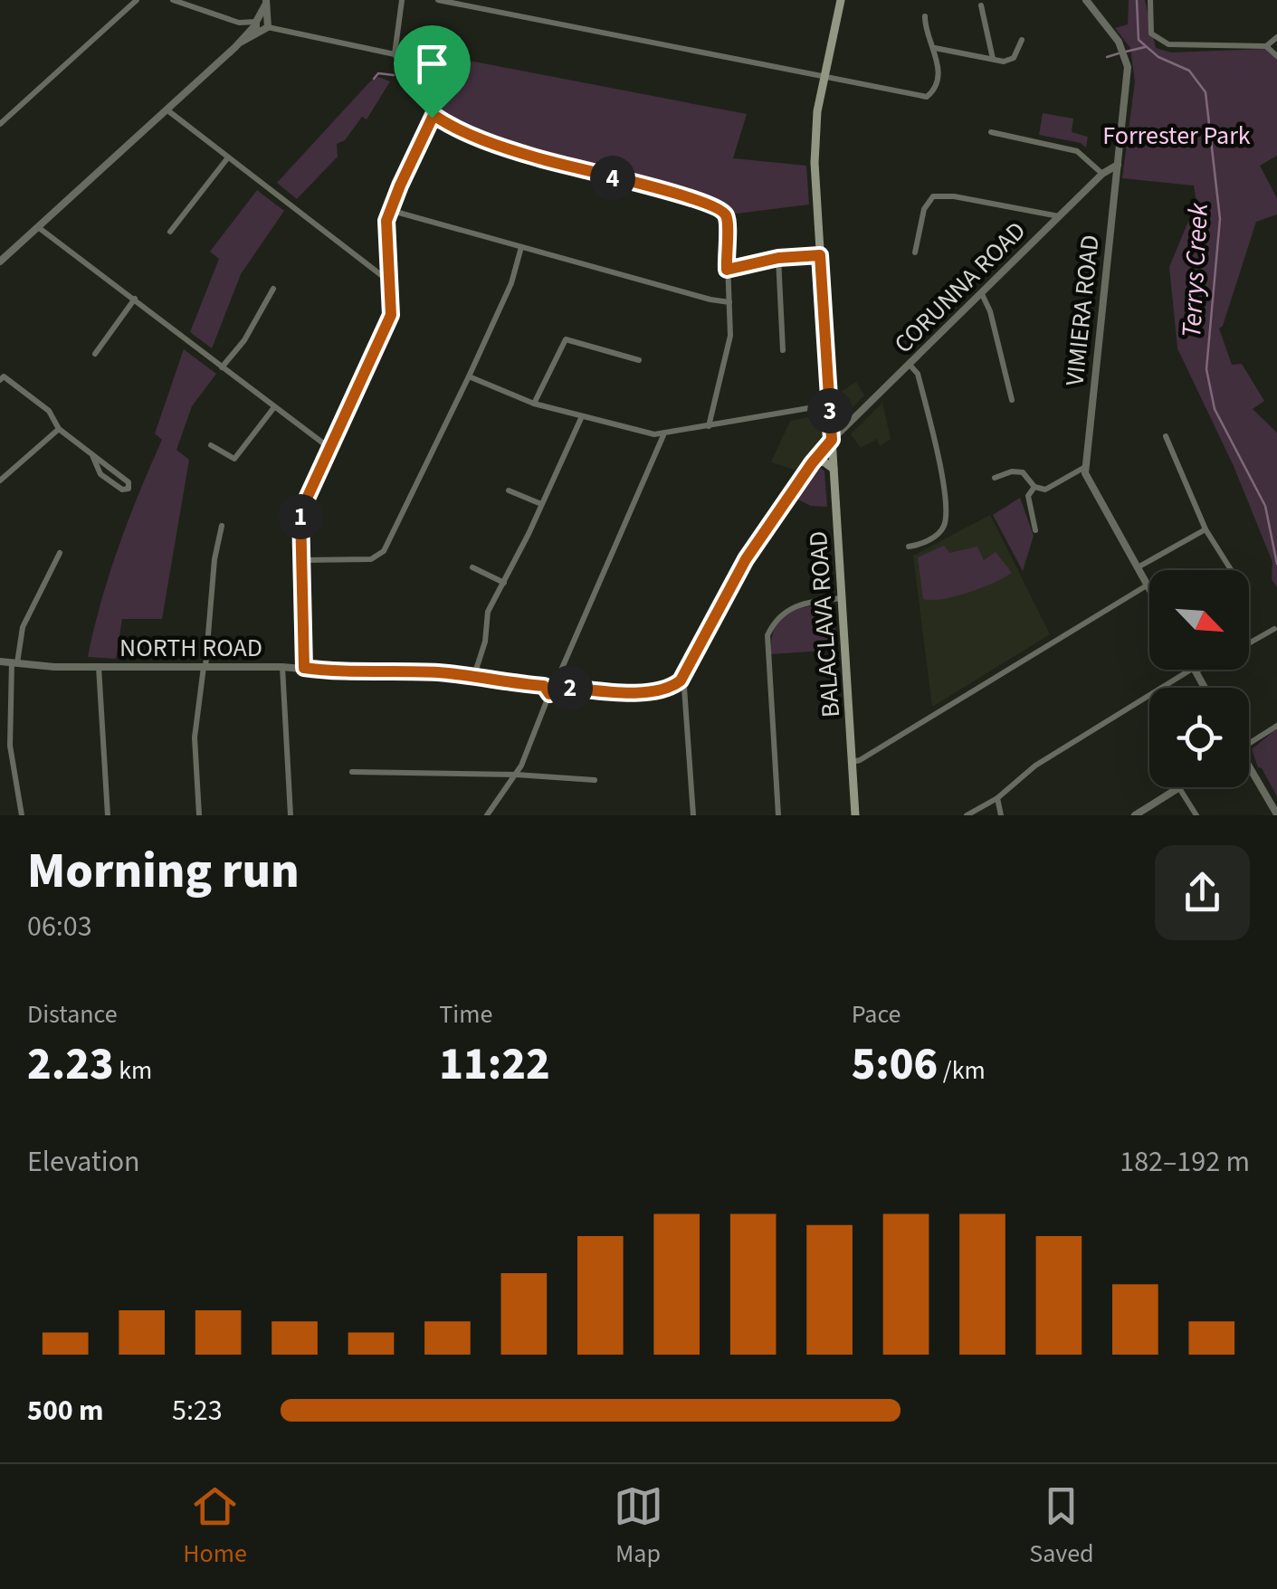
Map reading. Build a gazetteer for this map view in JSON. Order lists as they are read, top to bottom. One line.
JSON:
{"streets":{"main road":["BALACLAVA ROAD"],"street":["CORUNNA ROAD","VIMIERA ROAD","NORTH ROAD"]},"crossings":[["CORUNNA ROAD","VIMIERA ROAD"],["CORUNNA ROAD","BALACLAVA ROAD"]],"water":["Terrys Creek"],"parks":["Forrester Park"],"north":"bottom right","page":{"pins":["4","3","1","2"],"heading":["Morning run","06:03"],"stats":[["Distance","2.23 km"],["Time","11:22"],["Pace","5:06 /km"]],"chart":["Elevation","182–192 m"],"list":[{"name":"500 m","note":"5:23"}],"tabs":["Home","Map","Saved"]}}
